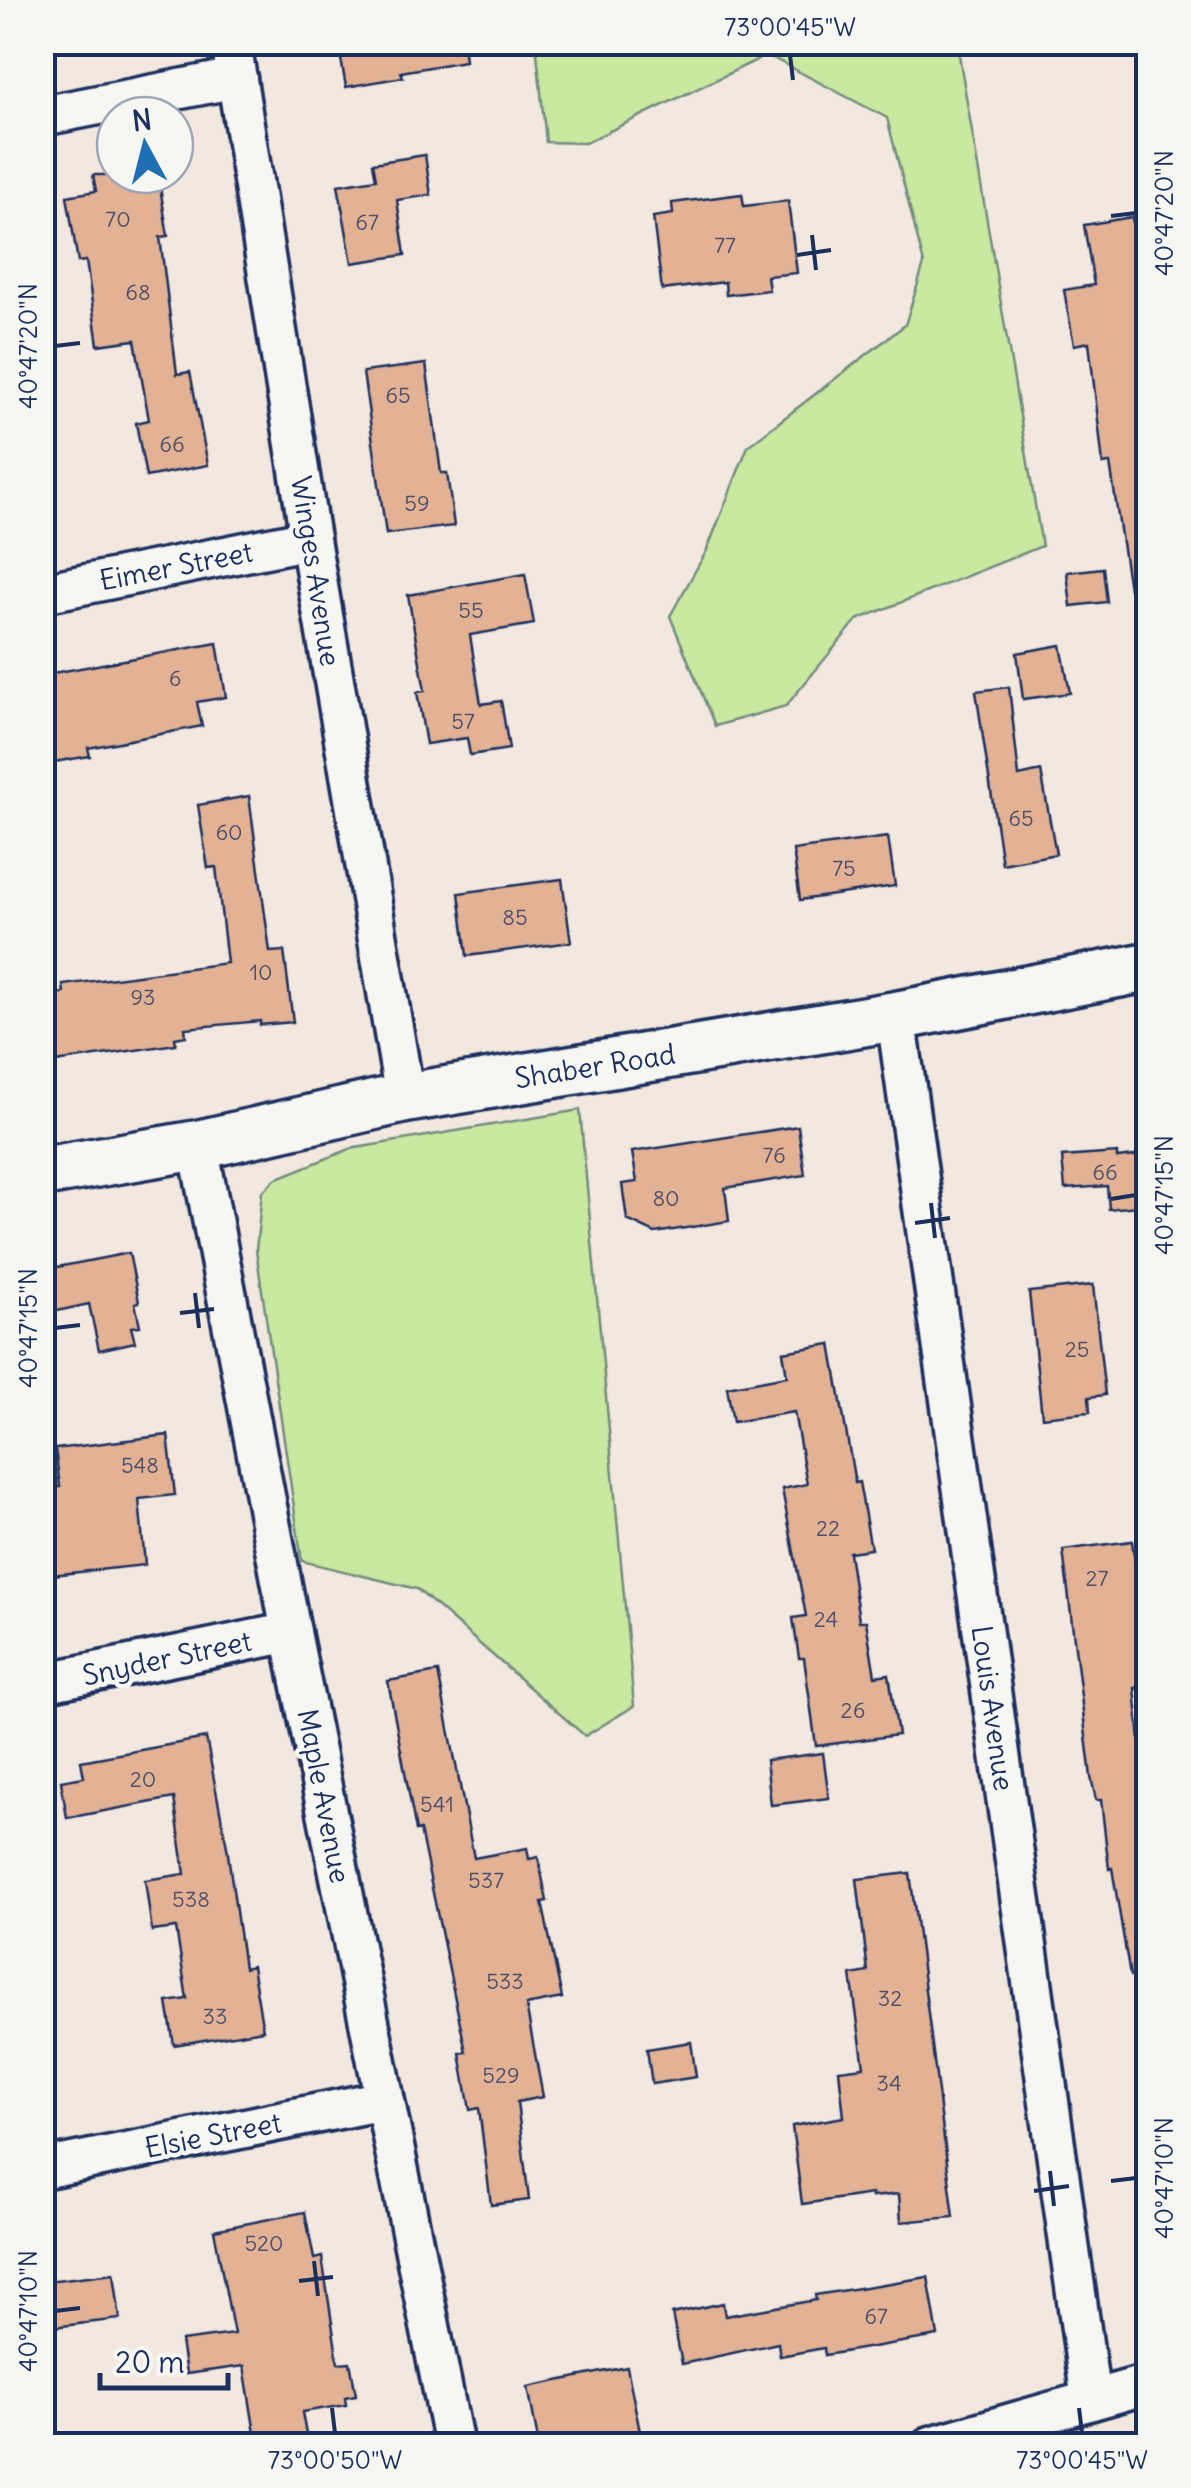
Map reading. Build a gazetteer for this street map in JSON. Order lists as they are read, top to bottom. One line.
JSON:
{"streets":{"street":["Eimer Street","Winges Avenue","Shaber Road","Snyder Street","Louis Avenue","Maple Avenue","Elsie Street"]},"crossings":[["Eimer Street","Winges Avenue"],["Winges Avenue","Shaber Road"],["Shaber Road","Louis Avenue"],["Shaber Road","Maple Avenue"],["Snyder Street","Maple Avenue"],["Maple Avenue","Elsie Street"]],"house_numbers":["70","67","77","68","65","66","59","55","6","57","65","60","75","85","10","93","76","66","80","25","548","22","27","24","26","20","541","537","538","533","32","33","529","34","520","67"],"scale_bar":"20 m","north":"top","coordinates":["73°00'45\"W","40°47'20\"N","40°47'15\"N","40°47'10\"N","73°00'50\"W"]}
